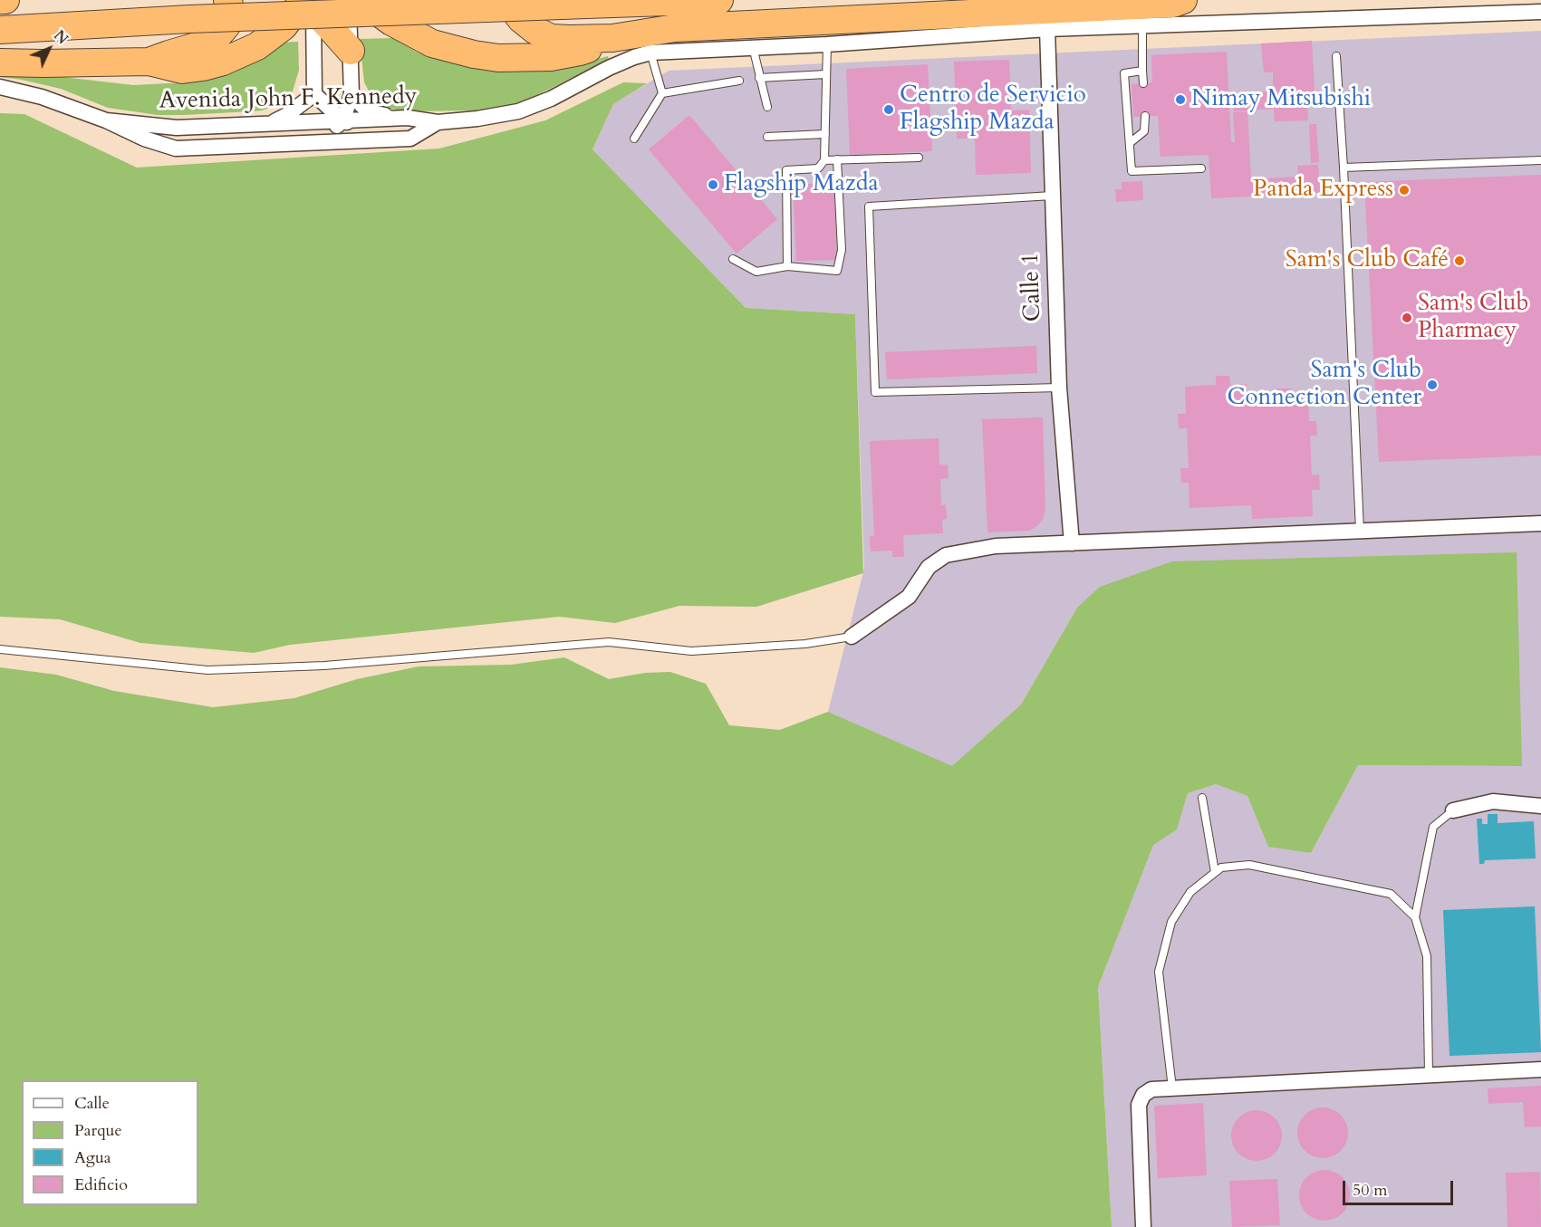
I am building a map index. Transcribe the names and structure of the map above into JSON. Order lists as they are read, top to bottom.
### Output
{
  "streets": {
    "street": ["Avenida John F. Kennedy", "Calle 1"]
  },
  "crossings": [
    ["Avenida John F. Kennedy", "Calle 1"]
  ],
  "places": [
    "Nimay Mitsubishi",
    "Centro de Servicio Flagship Mazda",
    "Flagship Mazda",
    "Panda Express",
    "Sam's Club Café",
    "Sam's Club Pharmacy",
    "Sam's Club Connection Center"
  ],
  "legend": [
    "Calle",
    "Parque",
    "Agua",
    "Edificio"
  ],
  "scale_bar": "50 m",
  "north": "top right"
}
